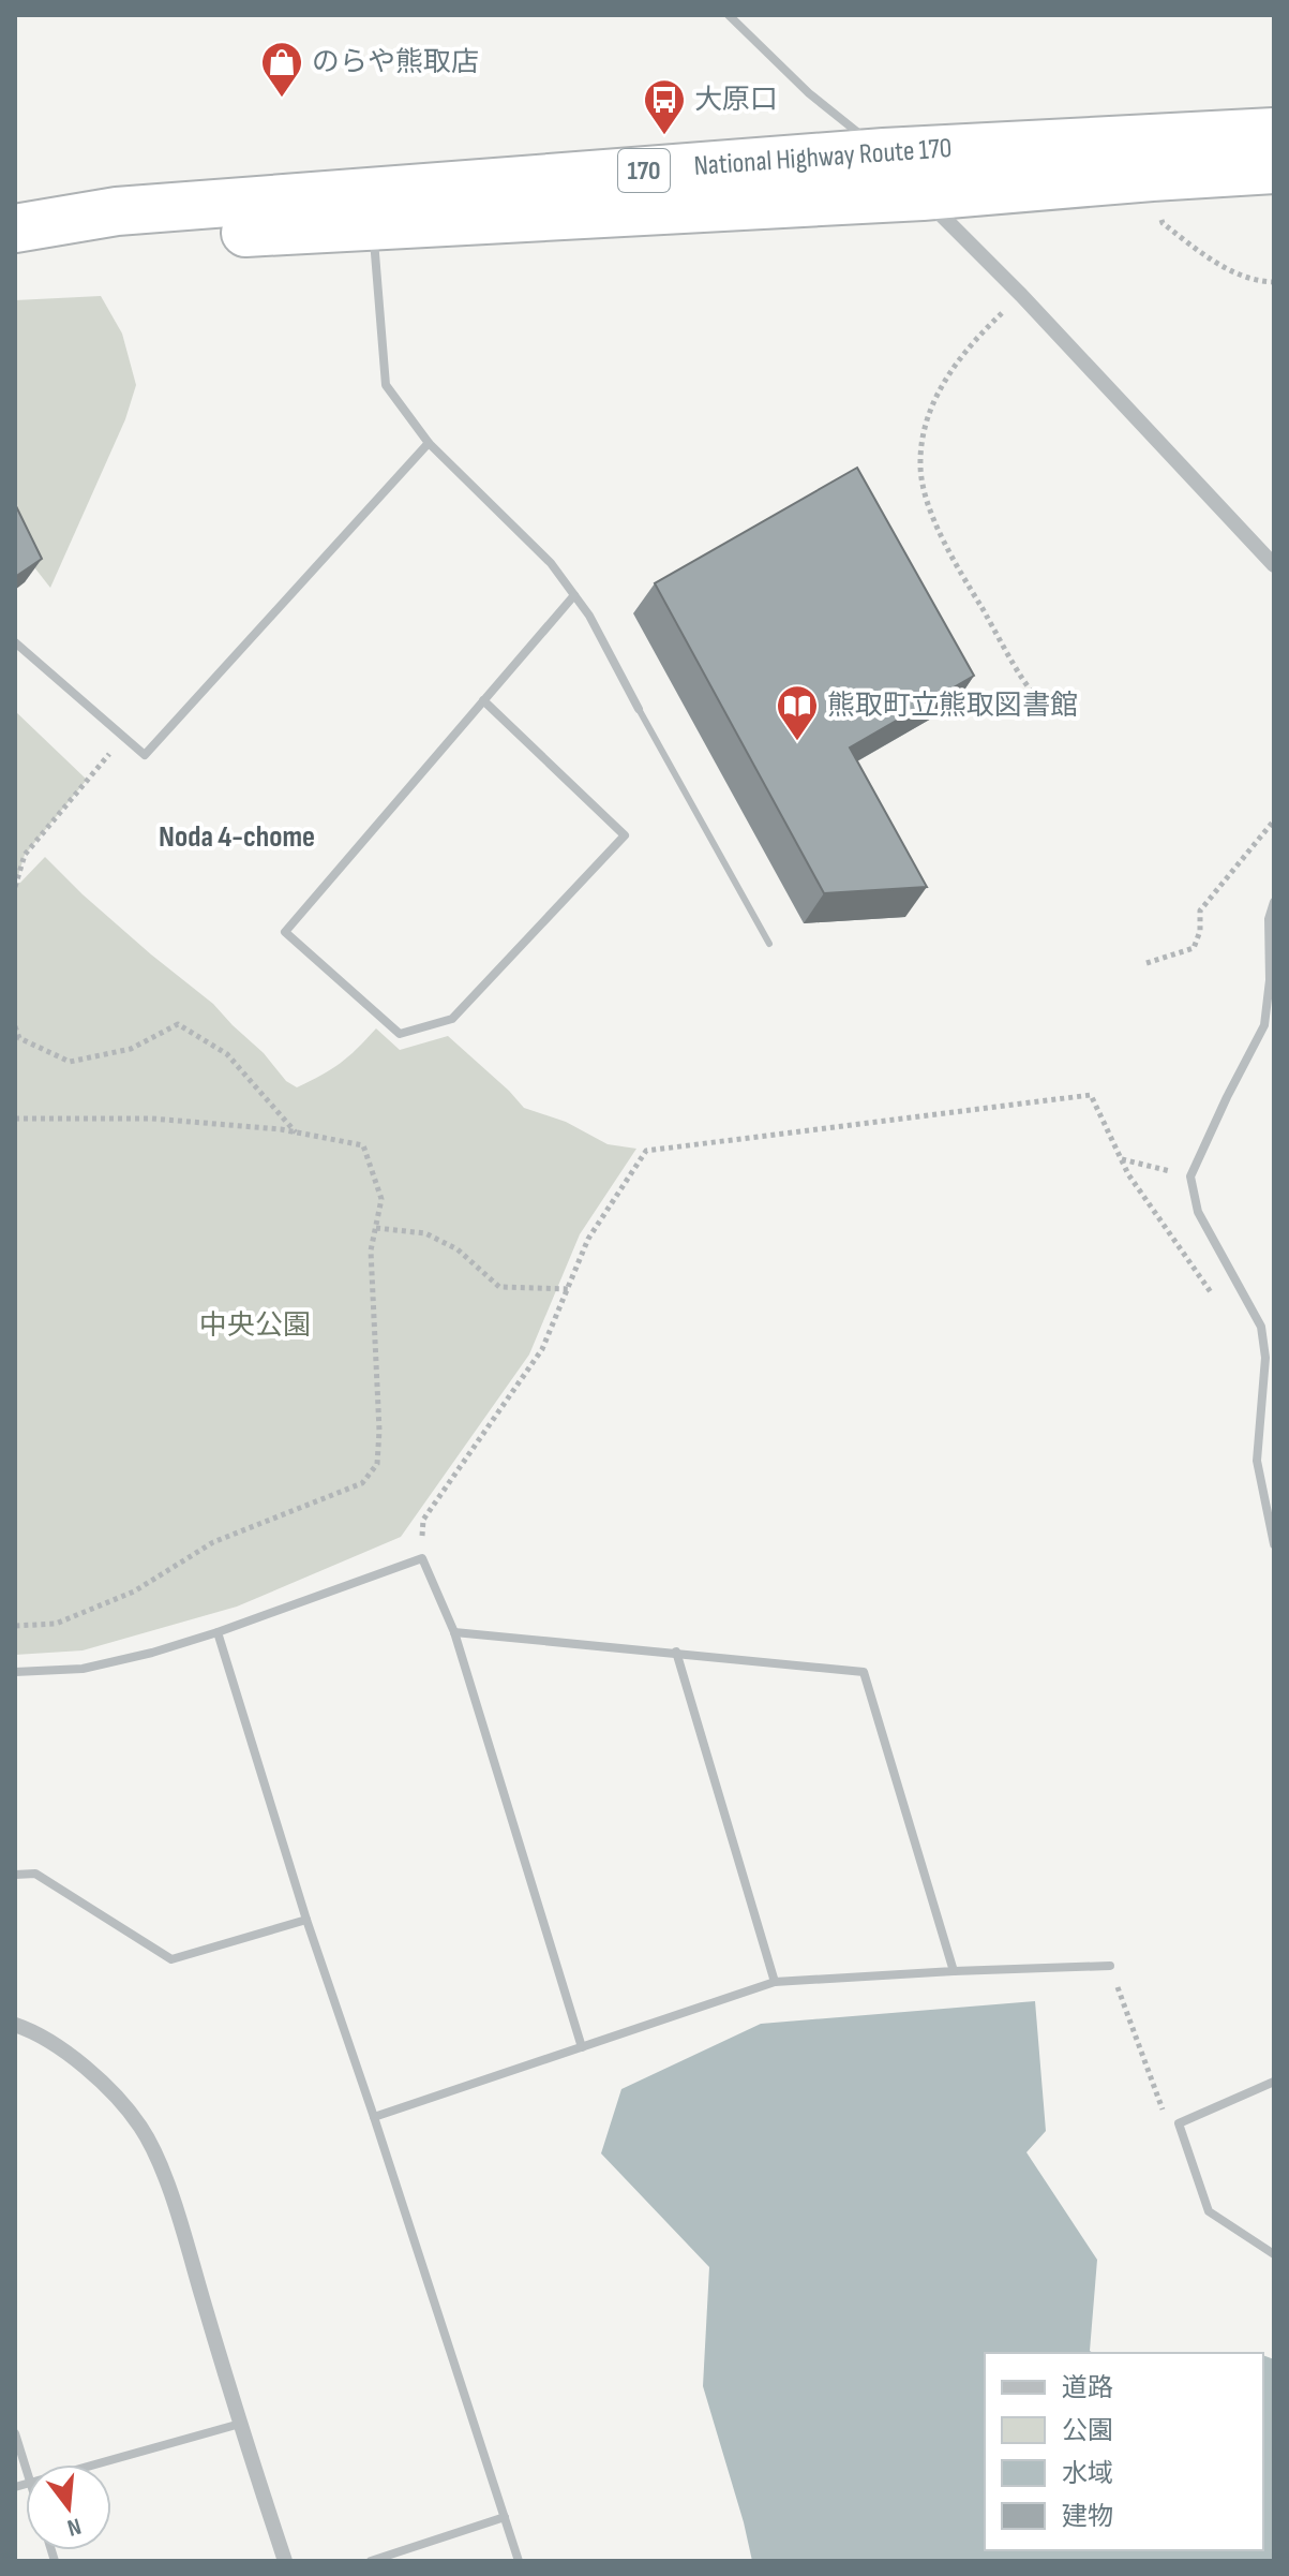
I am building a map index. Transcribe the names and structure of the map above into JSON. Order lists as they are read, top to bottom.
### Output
{
  "streets": {
    "highway": ["National Highway Route 170", "170"]
  },
  "districts": ["Noda 4-chome"],
  "parks": ["中央公園"],
  "places": {
    "shop": ["のらや熊取店"],
    "bus stop": ["大原口"],
    "library": ["熊取町立熊取図書館"]
  },
  "legend": [
    "道路",
    "公園",
    "水域",
    "建物"
  ],
  "north": "bottom"
}
